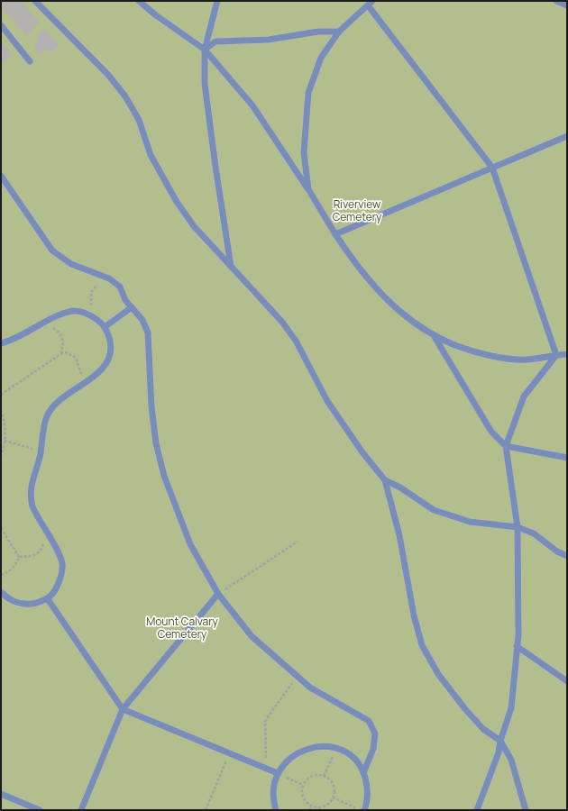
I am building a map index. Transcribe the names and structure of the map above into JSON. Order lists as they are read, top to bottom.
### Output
{
  "parks": ["Riverview Cemetery", "Mount Calvary Cemetery"]
}
